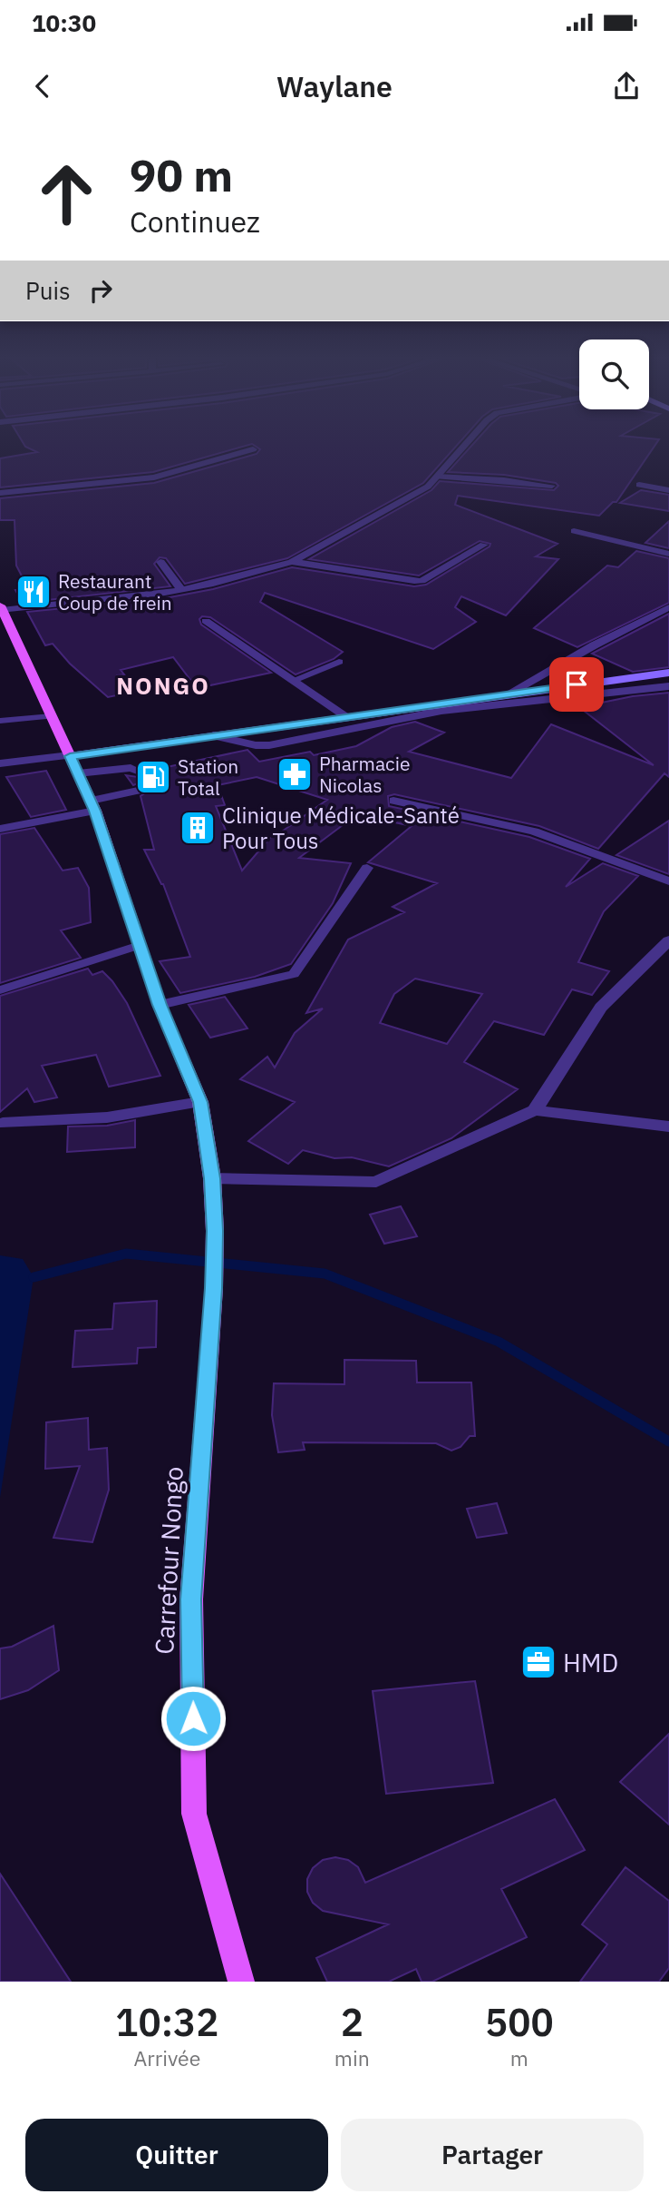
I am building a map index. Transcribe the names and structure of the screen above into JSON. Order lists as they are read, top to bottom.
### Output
{
  "streets": {
    "main road": ["Carrefour Nongo"]
  },
  "districts": ["NONGO"],
  "places": {
    "restaurant": ["Restaurant Coup de frein"],
    "pharmacy": ["Pharmacie Nicolas"],
    "fuel station": ["Station Total"],
    "building": ["Clinique Médicale-Santé Pour Tous"],
    "office": ["HMD"]
  },
  "page": {
    "status": "10:30",
    "header": "Waylane",
    "turn": ["90 m", "Continuez"],
    "then": "Puis",
    "eta": [
      "10:32",
      "Arrivée",
      "2",
      "min",
      "500",
      "m"
    ],
    "buttons": ["Quitter", "Partager"]
  }
}
